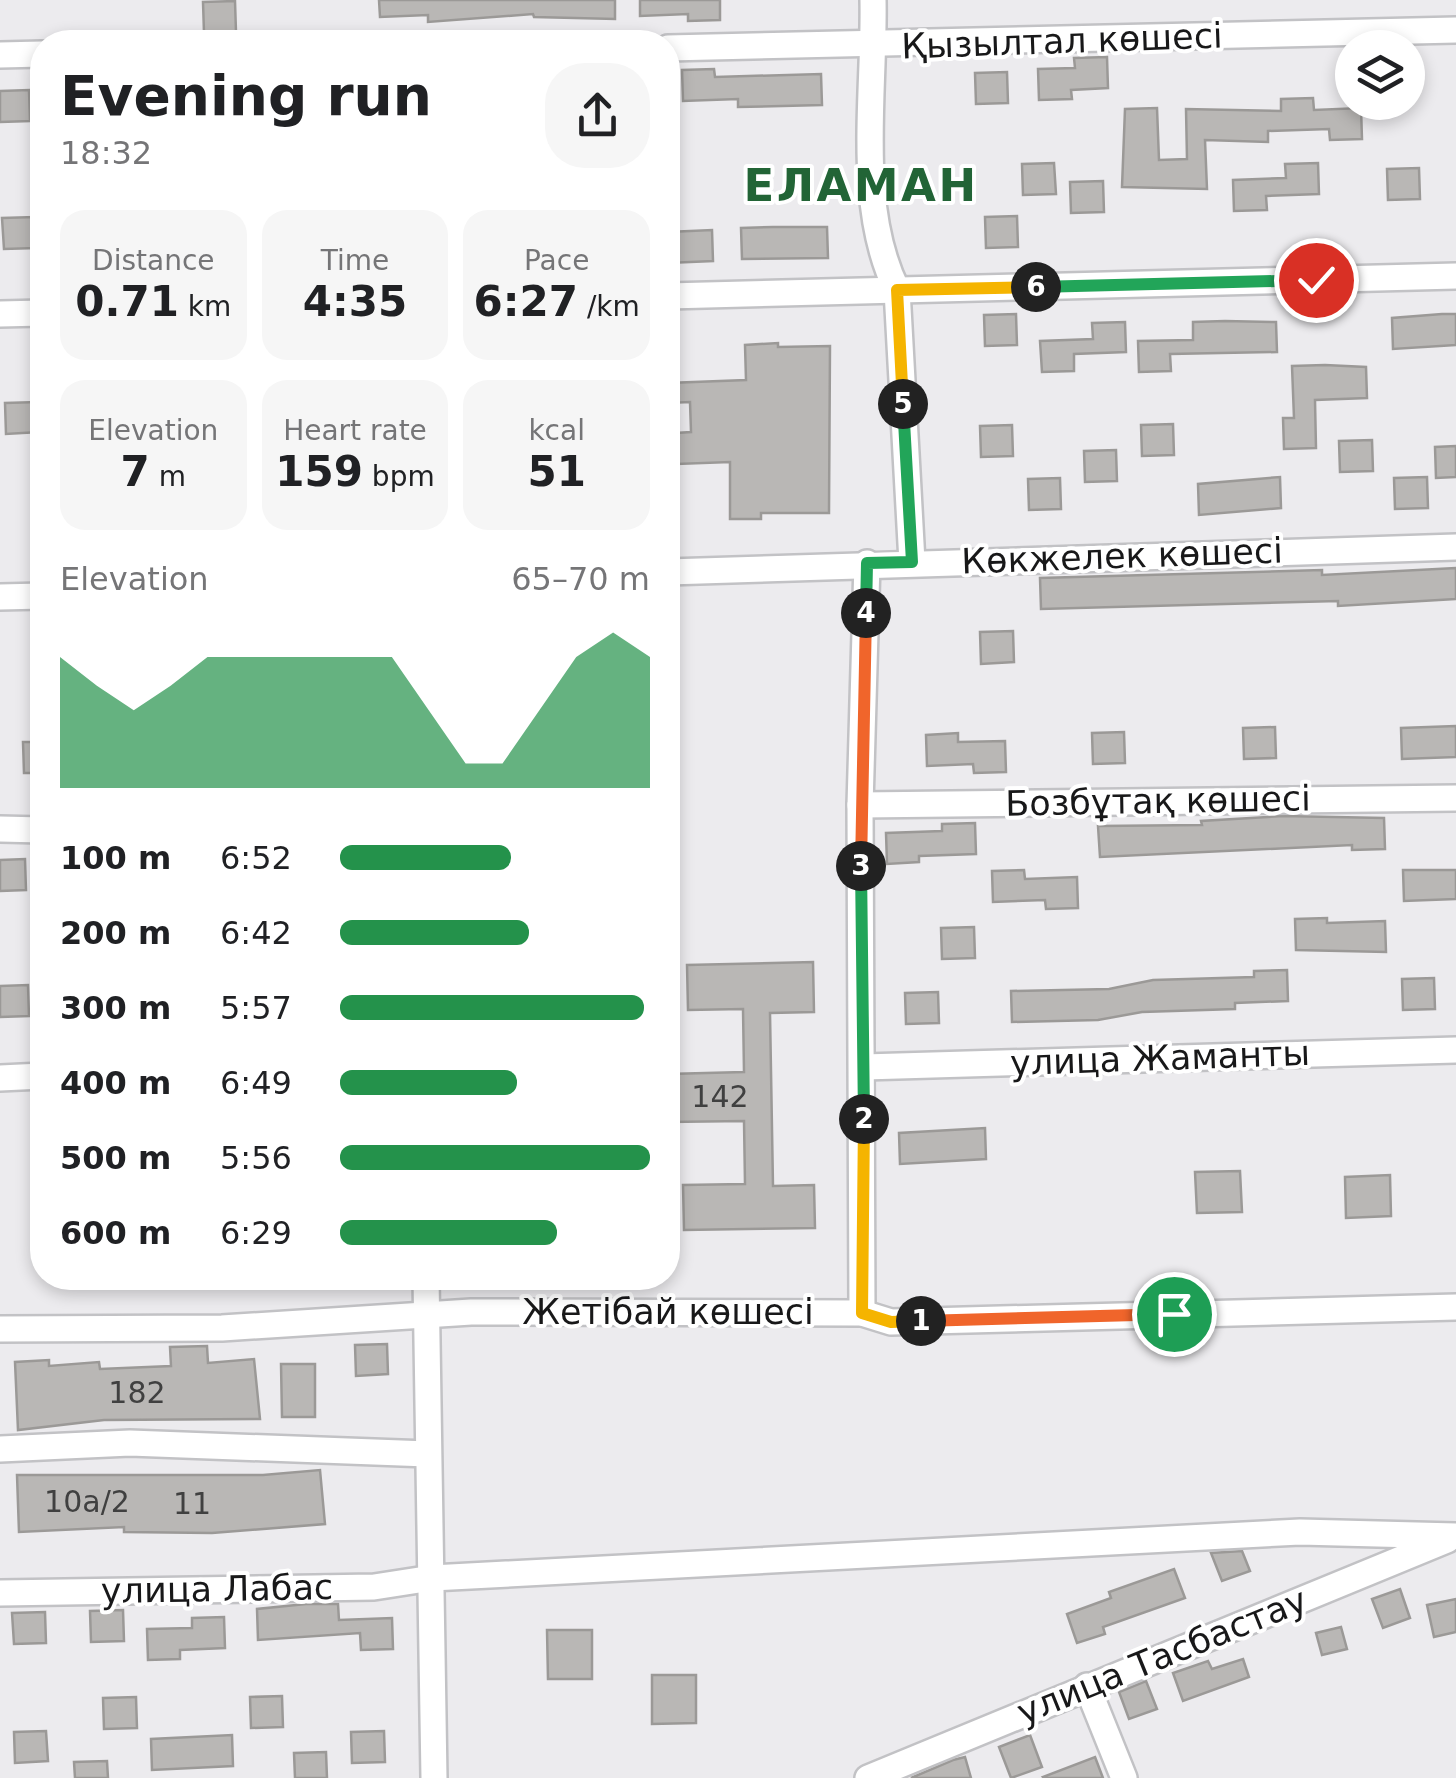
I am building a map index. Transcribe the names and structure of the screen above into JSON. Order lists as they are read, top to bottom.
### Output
{
  "streets": {
    "street": [
      "Қызылтал көшесі",
      "Көкжелек көшесі",
      "Бозбұтақ көшесі",
      "улица Жаманты",
      "Жетібай көшесі",
      "улица Лабас",
      "улица Тасбастау"
    ]
  },
  "crossings": [
    ["улица Лабас", "улица Тасбастау"]
  ],
  "districts": ["ЕЛАМАН"],
  "house_numbers": [
    "142",
    "182",
    "10а/2",
    "11"
  ],
  "page": {
    "heading": ["Evening run", "18:32"],
    "stats": [
      ["Distance", "0.71 km"],
      ["Time", "4:35"],
      ["Pace", "6:27 /km"],
      ["Elevation", "7 m"],
      ["Heart rate", "159 bpm"],
      ["kcal", "51"]
    ],
    "pins": [
      "6",
      "5",
      "4",
      "3",
      "2",
      "1"
    ],
    "chart": ["Elevation", "65–70 m"],
    "list": [
      {
        "name": "100 m",
        "note": "6:52"
      },
      {
        "name": "200 m",
        "note": "6:42"
      },
      {
        "name": "300 m",
        "note": "5:57"
      },
      {
        "name": "400 m",
        "note": "6:49"
      },
      {
        "name": "500 m",
        "note": "5:56"
      },
      {
        "name": "600 m",
        "note": "6:29"
      }
    ]
  }
}
